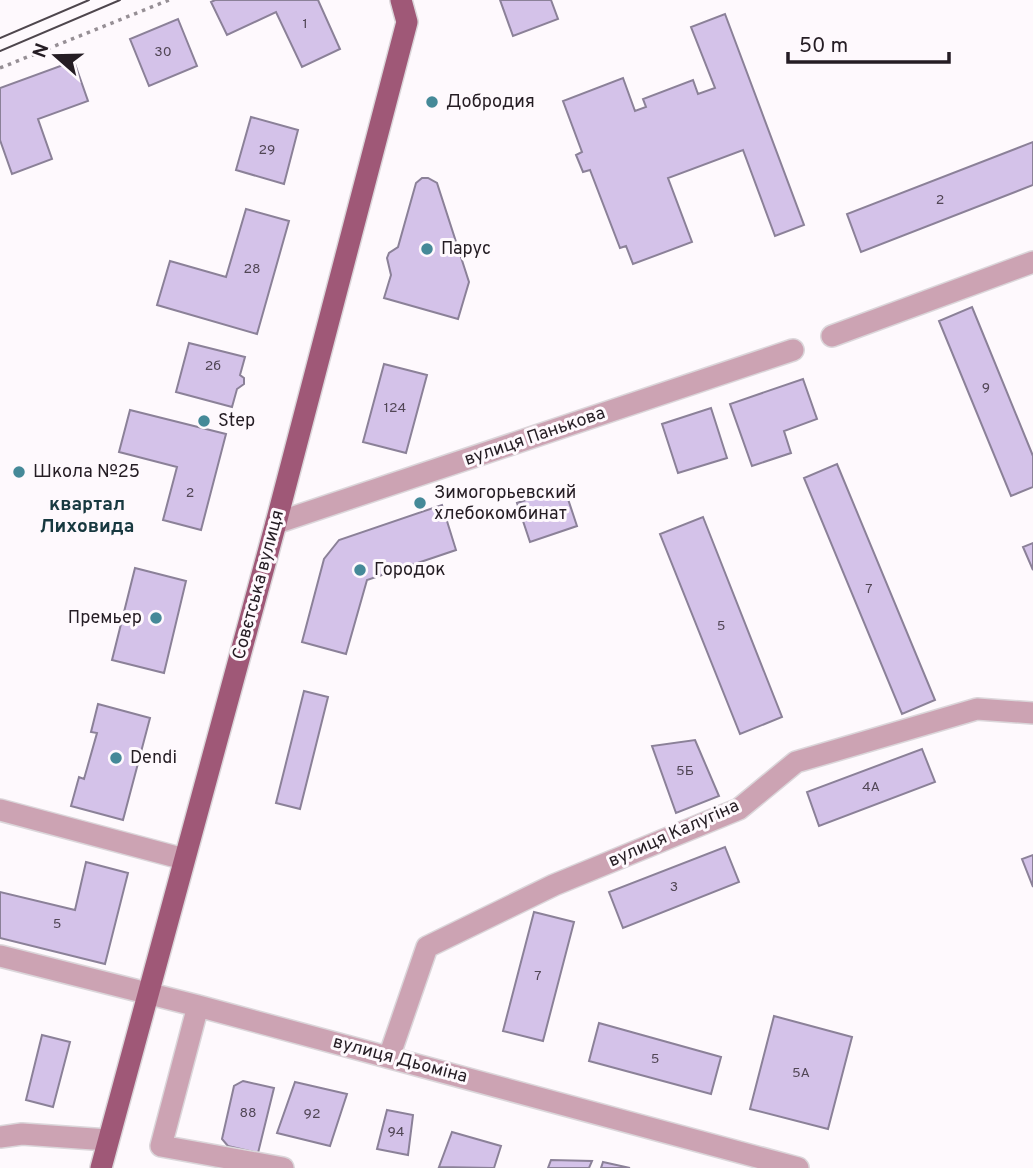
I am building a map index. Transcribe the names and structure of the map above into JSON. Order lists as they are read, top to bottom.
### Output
{
  "streets": {
    "main road": ["Совєтська вулиця"],
    "street": ["вулиця Панькова", "вулиця Калугіна", "вулиця Дьоміна"]
  },
  "crossings": [
    ["вулиця Панькова", "Совєтська вулиця"],
    ["Совєтська вулиця", "вулиця Дьоміна"],
    ["вулиця Калугіна", "вулиця Дьоміна"]
  ],
  "districts": ["квартал Лиховида"],
  "places": [
    "Добродия",
    "Парус",
    "Step",
    "Школа №25",
    "Зимогорьевский хлебокомбинат",
    "Городок",
    "Премьер",
    "Dendi"
  ],
  "house_numbers": [
    "1",
    "30",
    "29",
    "2",
    "28",
    "2б",
    "9",
    "124",
    "2",
    "7",
    "5",
    "5Б",
    "4А",
    "3",
    "5",
    "7",
    "5",
    "5А",
    "88",
    "92",
    "94"
  ],
  "scale_bar": "50 m",
  "north": "left"
}
